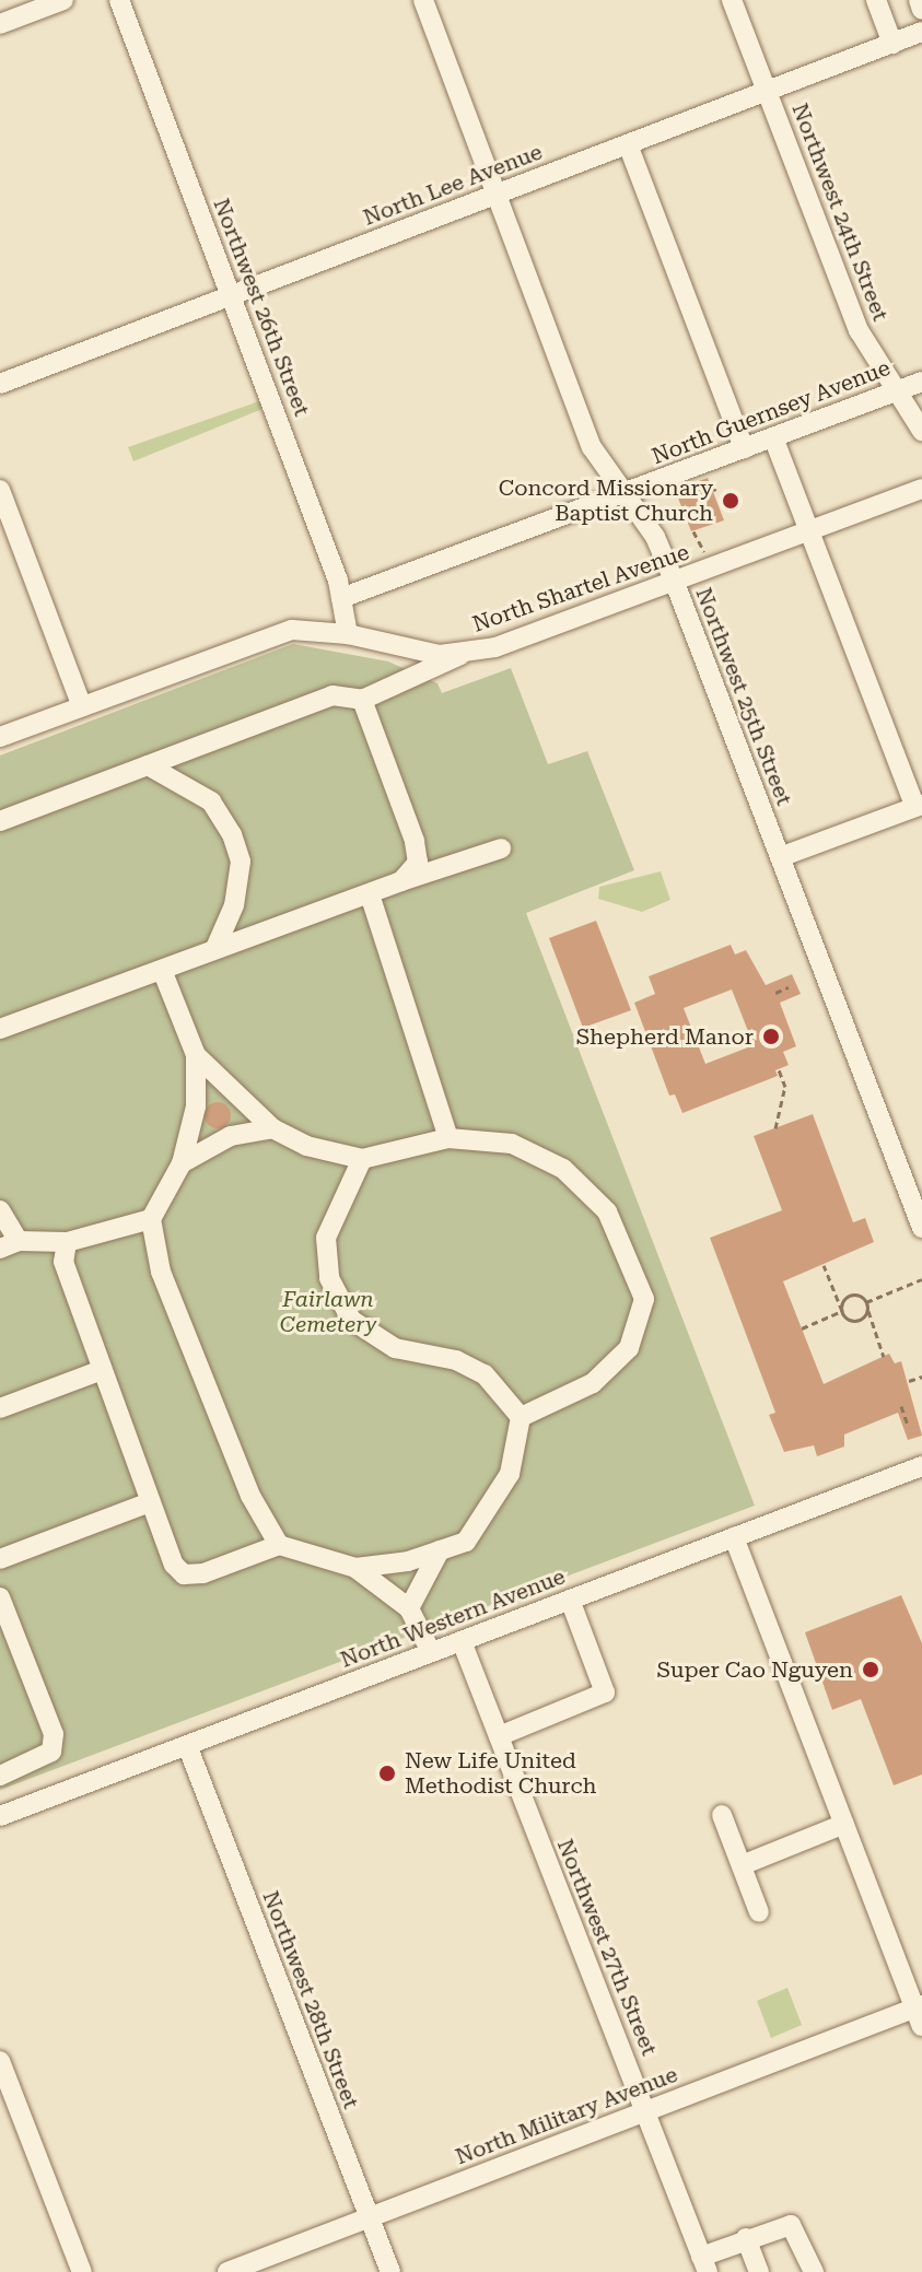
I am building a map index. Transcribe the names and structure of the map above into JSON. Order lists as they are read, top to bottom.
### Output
{
  "streets": {
    "street": [
      "North Lee Avenue",
      "Northwest 24th Street",
      "Northwest 26th Street",
      "North Guernsey Avenue",
      "North Shartel Avenue",
      "Northwest 25th Street",
      "North Western Avenue",
      "Northwest 27th Street",
      "Northwest 28th Street",
      "North Military Avenue"
    ]
  },
  "crossings": [
    ["North Lee Avenue", "Northwest 24th Street"],
    ["North Lee Avenue", "Northwest 26th Street"],
    ["North Lee Avenue", "Northwest 25th Street"],
    ["Northwest 24th Street", "North Guernsey Avenue"],
    ["Northwest 26th Street", "North Guernsey Avenue"],
    ["Northwest 26th Street", "North Shartel Avenue"],
    ["North Guernsey Avenue", "Northwest 25th Street"],
    ["North Shartel Avenue", "Northwest 25th Street"],
    ["North Western Avenue", "Northwest 27th Street"],
    ["North Western Avenue", "Northwest 28th Street"],
    ["Northwest 27th Street", "North Military Avenue"],
    ["Northwest 28th Street", "North Military Avenue"]
  ],
  "parks": ["Fairlawn Cemetery"],
  "places": [
    "Concord Missionary Baptist Church",
    "Shepherd Manor",
    "Super Cao Nguyen",
    "New Life United Methodist Church"
  ]
}
